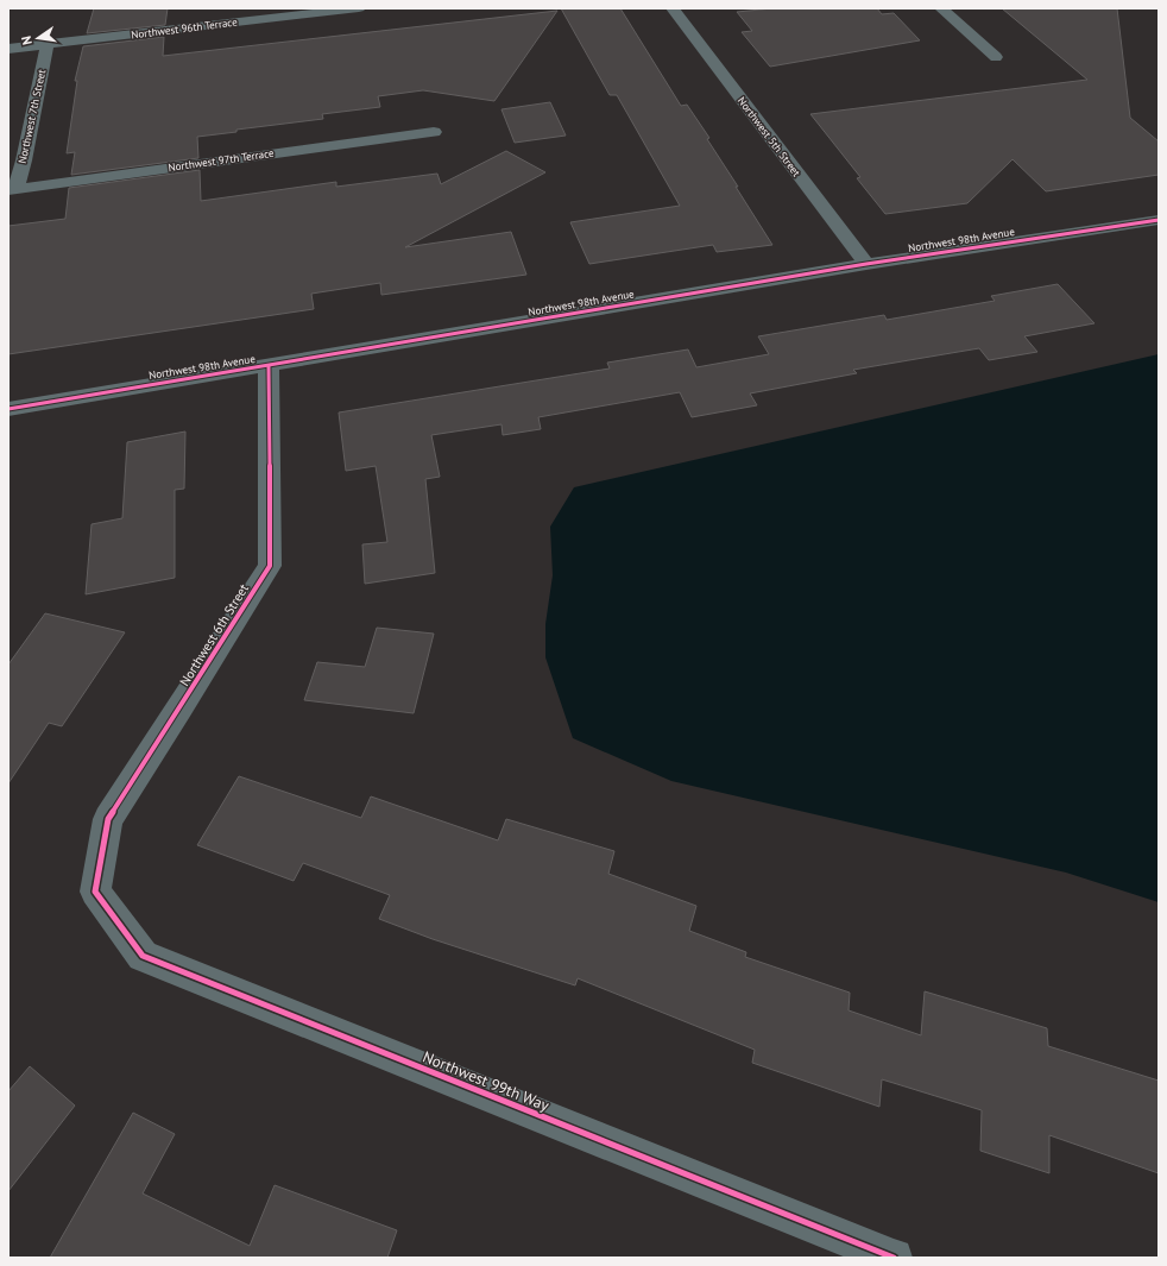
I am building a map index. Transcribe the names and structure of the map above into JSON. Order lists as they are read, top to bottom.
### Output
{
  "streets": {
    "street": [
      "Northwest 96th Terrace",
      "Northwest 7th Street",
      "Northwest 5th Street",
      "Northwest 97th Terrace",
      "Northwest 98th Avenue",
      "Northwest 6th Street",
      "Northwest 99th Way"
    ]
  },
  "crossings": [
    ["Northwest 96th Terrace", "Northwest 7th Street"],
    ["Northwest 7th Street", "Northwest 97th Terrace"],
    ["Northwest 5th Street", "Northwest 98th Avenue"],
    ["Northwest 98th Avenue", "Northwest 6th Street"],
    ["Northwest 6th Street", "Northwest 99th Way"]
  ],
  "north": "left"
}
